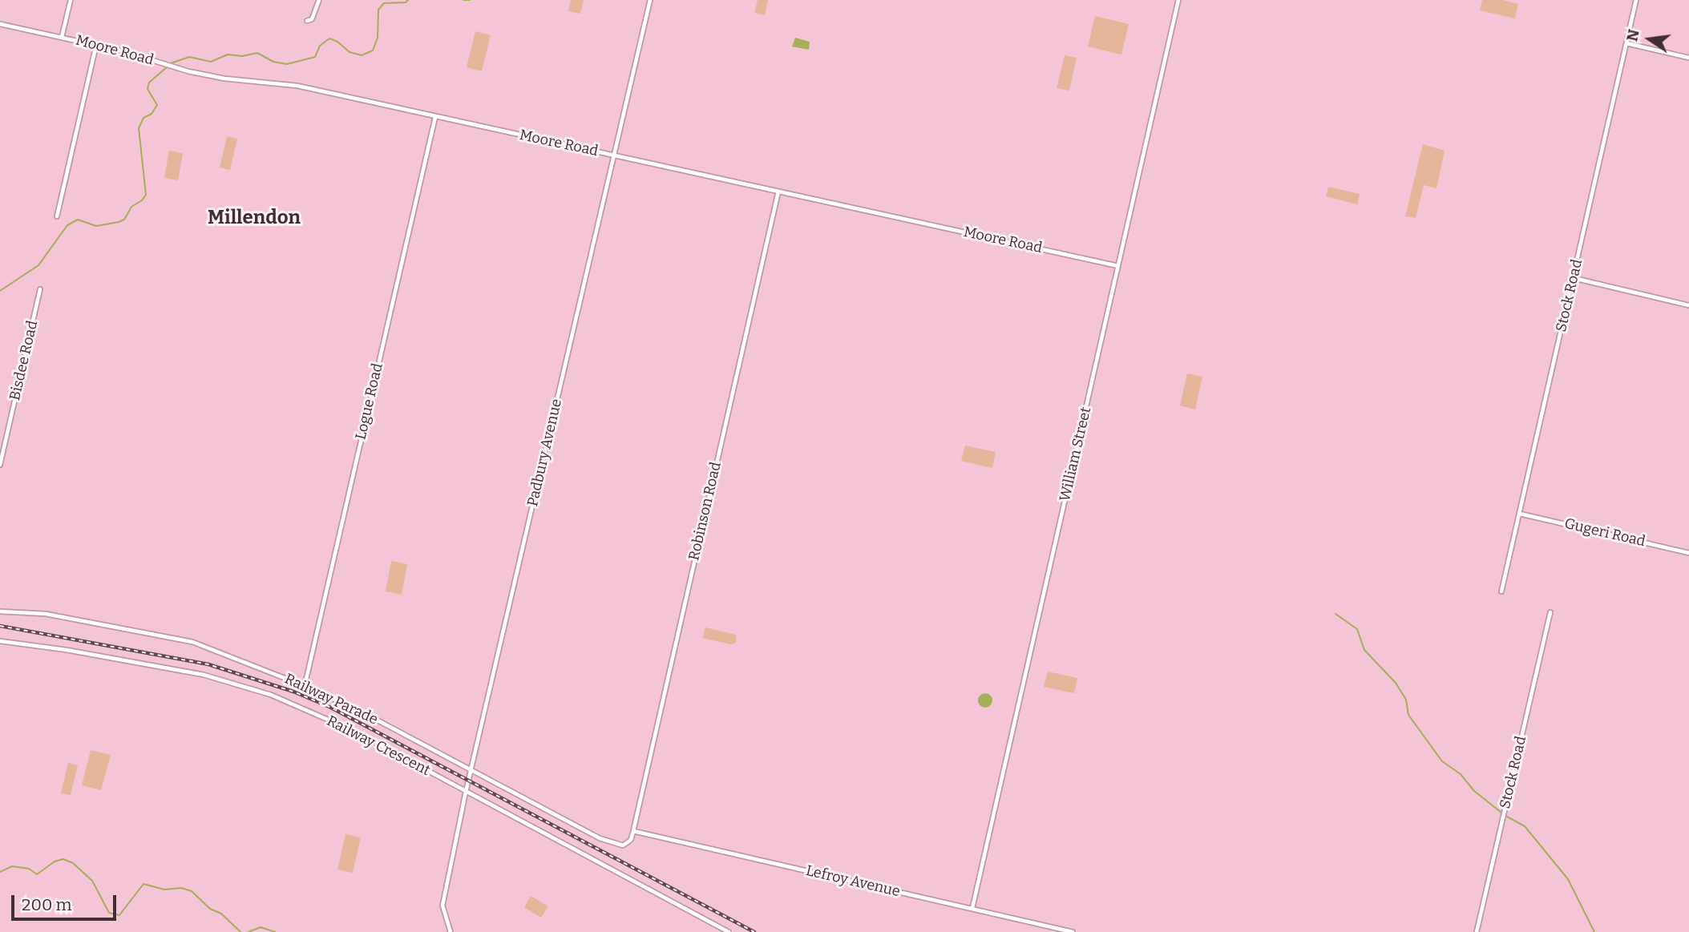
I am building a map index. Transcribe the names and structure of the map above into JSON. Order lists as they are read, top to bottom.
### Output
{
  "streets": {
    "street": [
      "Moore Road",
      "Stock Road",
      "Bisdee Road",
      "Logue Road",
      "Padbury Avenue",
      "William Street",
      "Robinson Road",
      "Gugeri Road",
      "Railway Parade",
      "Railway Crescent",
      "Lefroy Avenue"
    ]
  },
  "crossings": [
    ["Moore Road", "Logue Road"],
    ["Moore Road", "Padbury Avenue"],
    ["Moore Road", "William Street"],
    ["Moore Road", "Robinson Road"],
    ["Stock Road", "Gugeri Road"],
    ["Logue Road", "Railway Parade"],
    ["Padbury Avenue", "Railway Parade"],
    ["Padbury Avenue", "Railway Crescent"],
    ["William Street", "Lefroy Avenue"],
    ["Robinson Road", "Railway Parade"],
    ["Robinson Road", "Lefroy Avenue"],
    ["Railway Parade", "Lefroy Avenue"]
  ],
  "districts": ["Millendon"],
  "scale_bar": "200 m",
  "north": "left"
}
